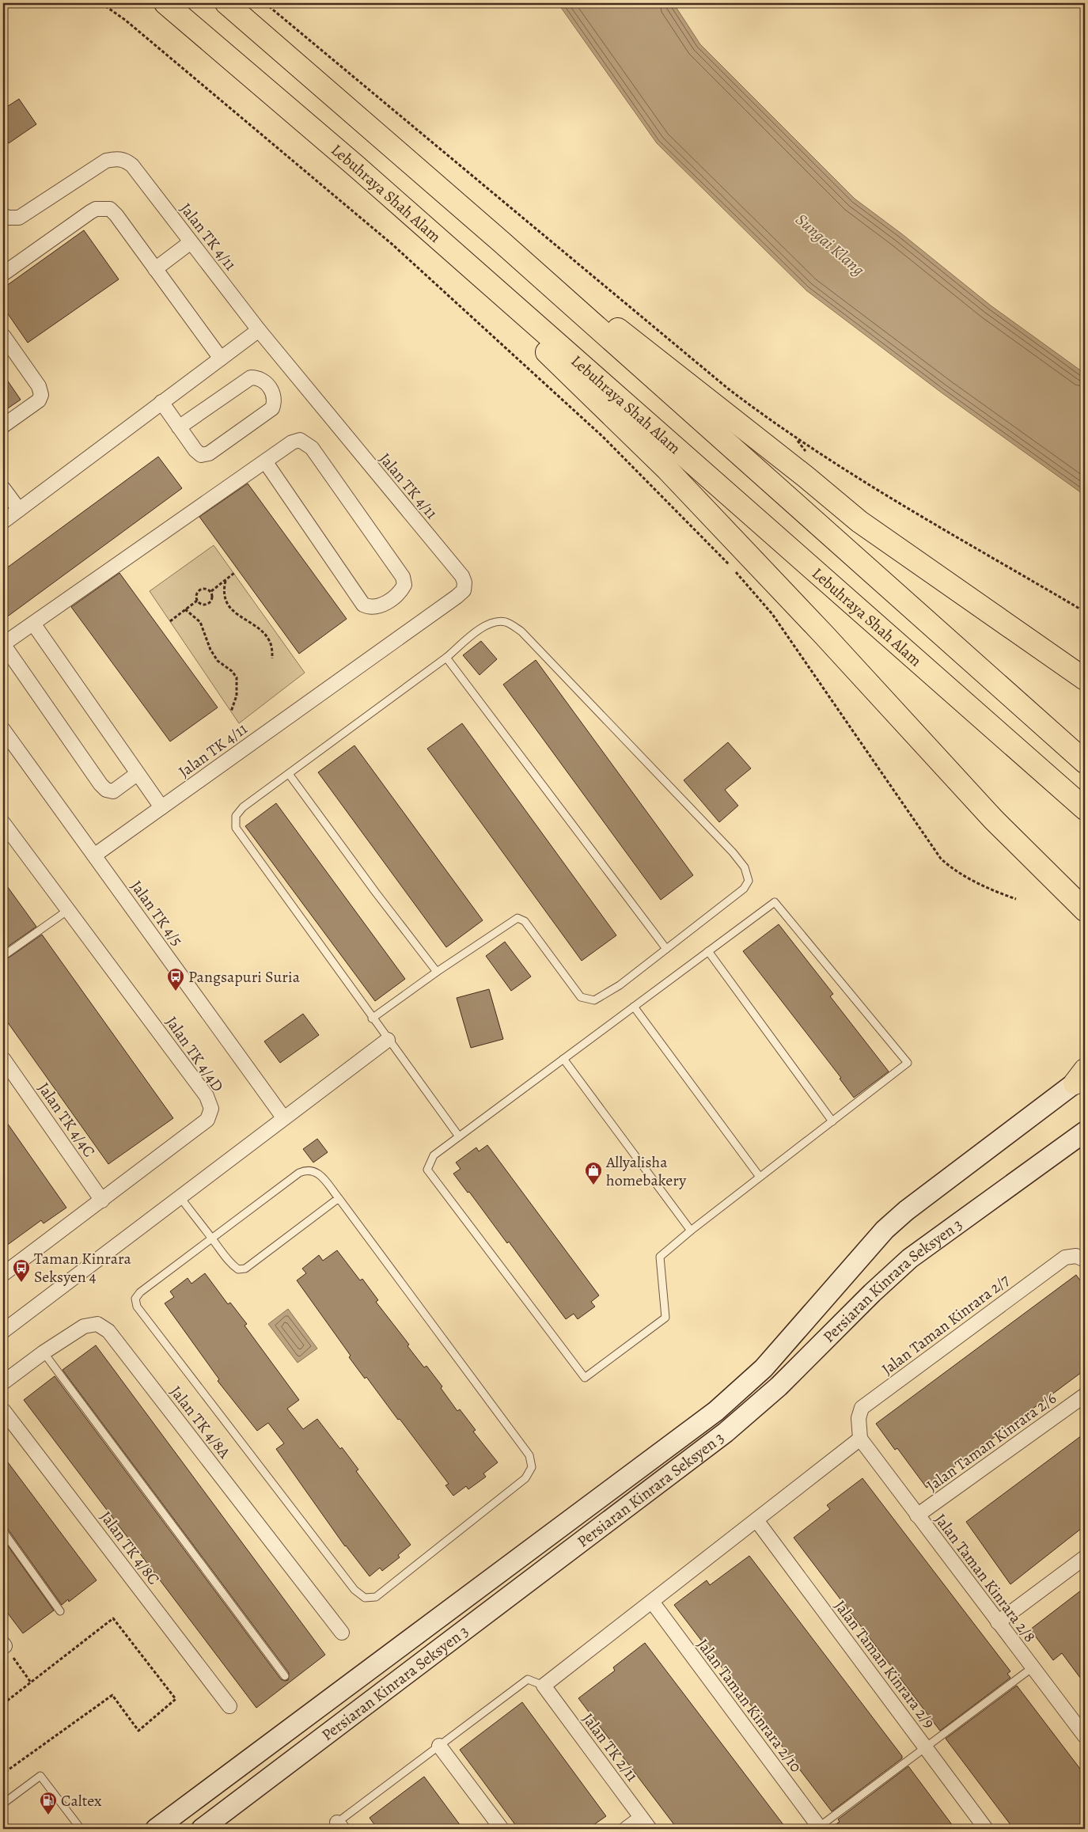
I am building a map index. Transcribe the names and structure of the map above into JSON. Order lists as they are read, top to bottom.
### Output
{
  "streets": {
    "highway": ["Lebuhraya Shah Alam"],
    "main road": ["Persiaran Kinrara Seksyen 3"],
    "street": [
      "Jalan TK 4/11",
      "Jalan TK 4/5",
      "Jalan TK 4/4D",
      "Jalan TK 4/4C",
      "Jalan Taman Kinrara 2/7",
      "Jalan TK 4/8A",
      "Jalan Taman Kinrara 2/6",
      "Jalan TK 4/8C",
      "Jalan Taman Kinrara 2/8",
      "Jalan Taman Kinrara 2/9",
      "Jalan Taman Kinrara 2/10",
      "Jalan TK 2/11"
    ]
  },
  "crossings": [
    ["Jalan TK 4/11", "Jalan TK 4/5"],
    ["Jalan TK 4/4D", "Jalan TK 4/4C"],
    ["Jalan Taman Kinrara 2/7", "Jalan Taman Kinrara 2/8"],
    ["Jalan Taman Kinrara 2/6", "Jalan Taman Kinrara 2/8"]
  ],
  "water": ["Sungai Klang"],
  "places": {
    "bus stop": ["Pangsapuri Suria", "Taman Kinrara Seksyen 4"],
    "shop": ["Allyalisha homebakery"],
    "fuel station": ["Caltex"]
  }
}
